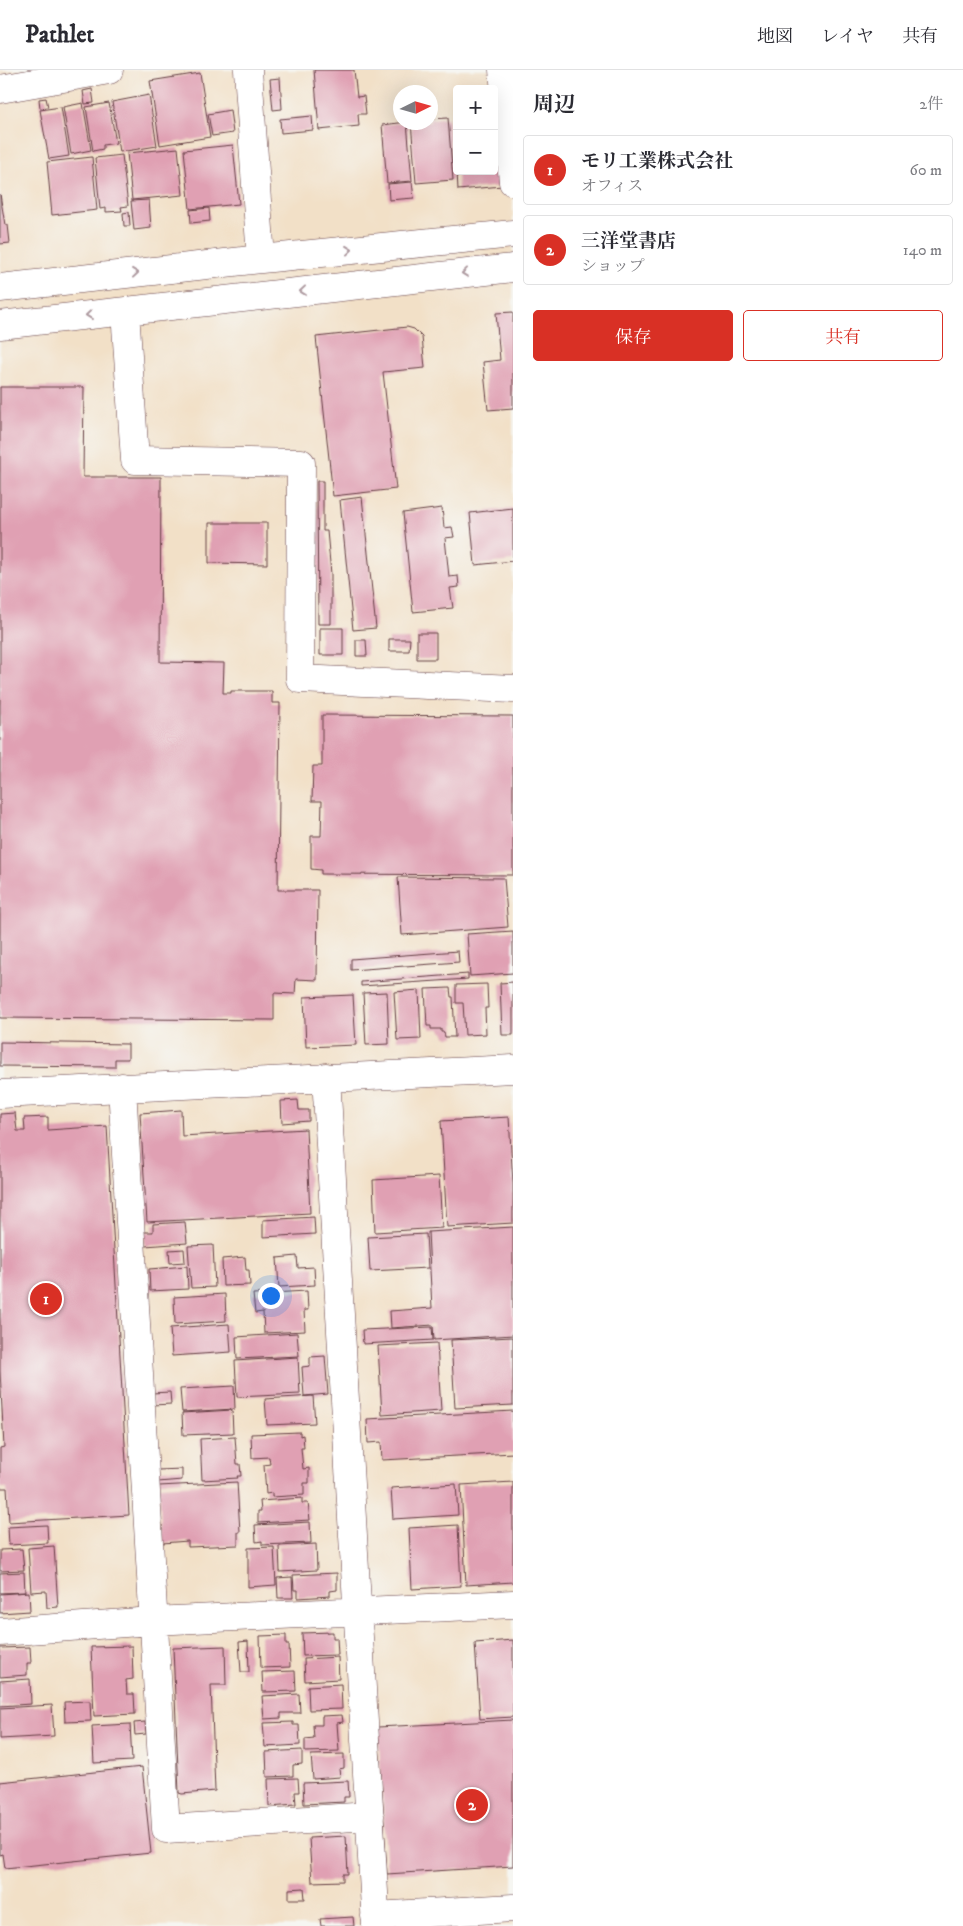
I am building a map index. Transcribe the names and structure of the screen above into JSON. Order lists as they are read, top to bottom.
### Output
{
  "north": "right",
  "page": {
    "header": "Pathlet",
    "nav": ["地図", "レイヤ", "共有"],
    "heading": ["周辺", "2件"],
    "map_buttons": ["+", "−"],
    "list": [
      {
        "mark": "1",
        "name": "モリ工業株式会社",
        "note": "オフィス",
        "value": "60 m"
      },
      {
        "mark": "2",
        "name": "三洋堂書店",
        "note": "ショップ",
        "value": "140 m"
      }
    ],
    "buttons": ["保存", "共有"],
    "pins": ["1", "2"]
  }
}
